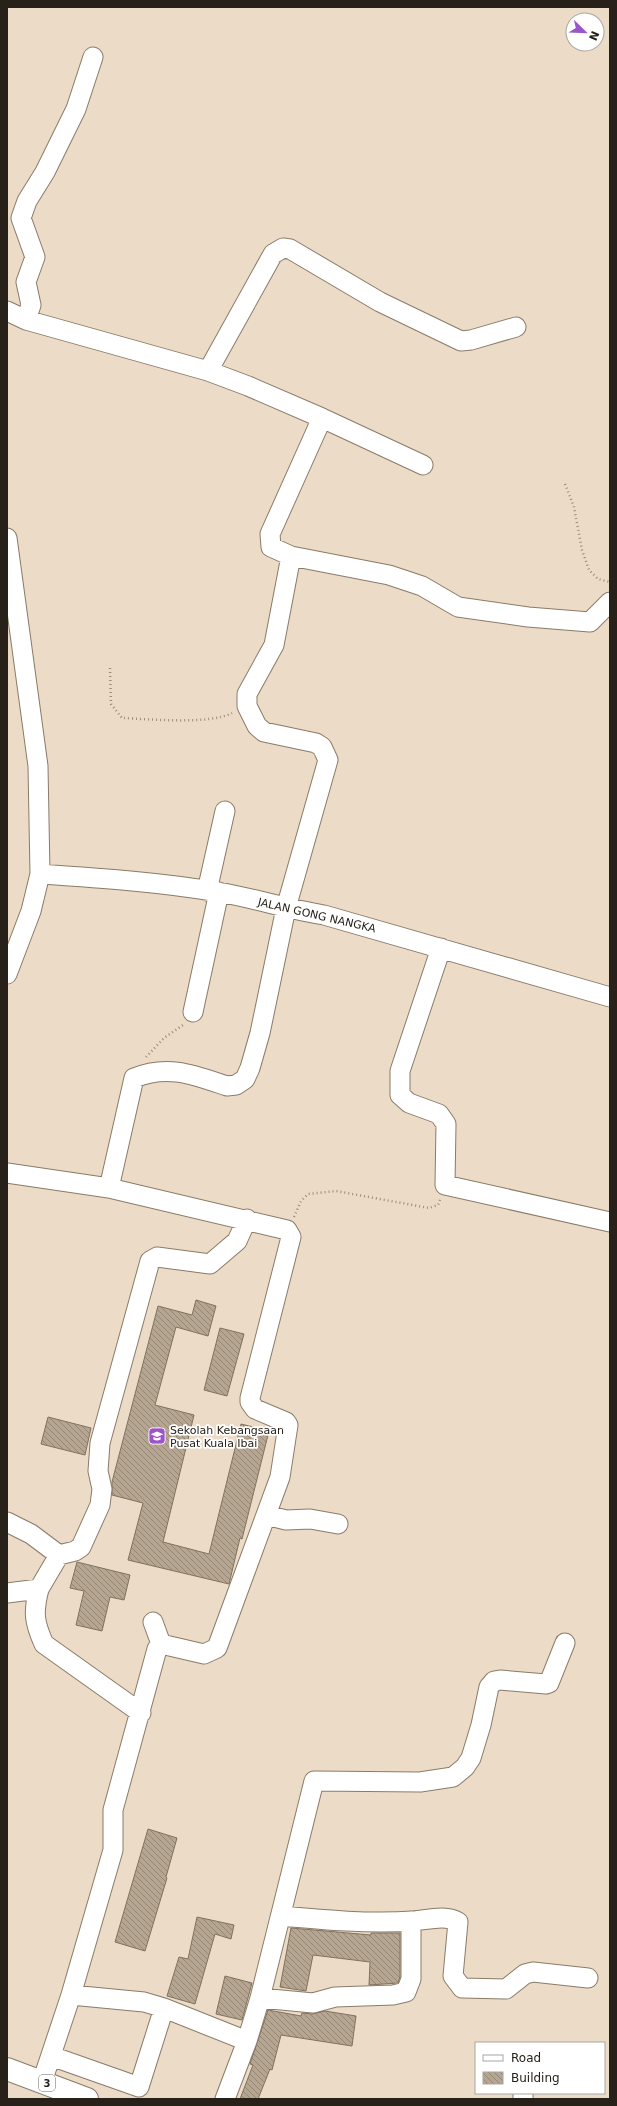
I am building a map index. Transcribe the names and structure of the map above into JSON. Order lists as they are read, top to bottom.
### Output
{
  "streets": {
    "highway": ["3"],
    "street": ["JALAN GONG NANGKA"]
  },
  "places": {
    "school or university": ["Sekolah Kebangsaan Pusat Kuala Ibai"]
  },
  "legend": ["Road", "Building"],
  "north": "bottom right"
}
